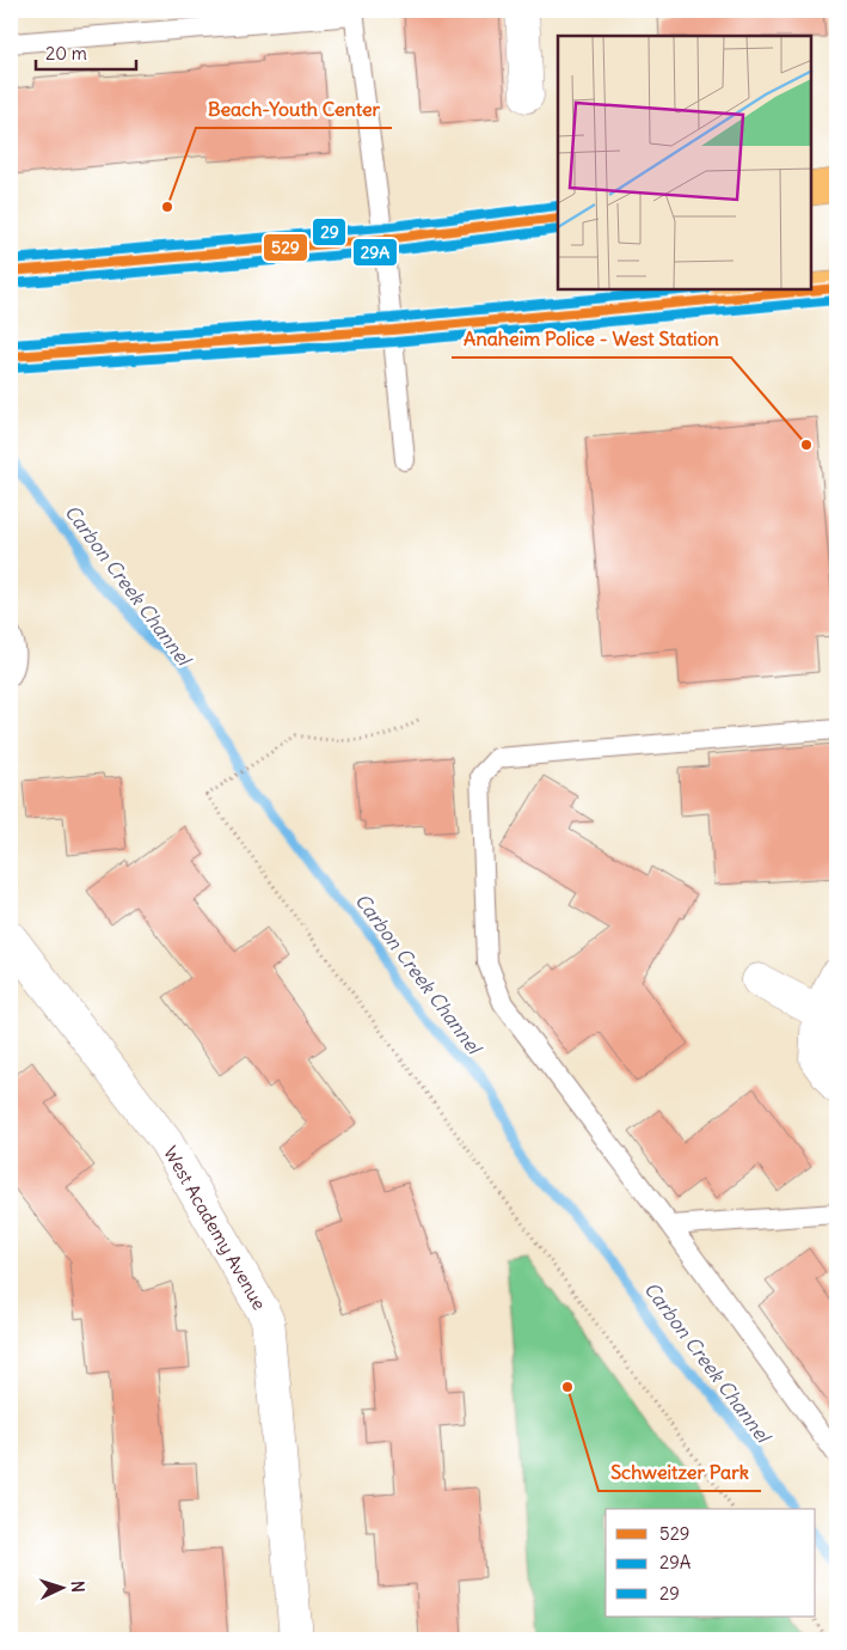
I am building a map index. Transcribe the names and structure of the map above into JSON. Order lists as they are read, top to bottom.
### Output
{
  "streets": {
    "street": ["West Academy Avenue"]
  },
  "water": ["Carbon Creek Channel"],
  "places": ["Beach-Youth Center", "Anaheim Police - West Station", "Schweitzer Park"],
  "lines": ["transit line 29", "transit line 529", "transit line 29A"],
  "legend": ["529", "29A", "29"],
  "scale_bar": "20 m",
  "north": "right"
}
